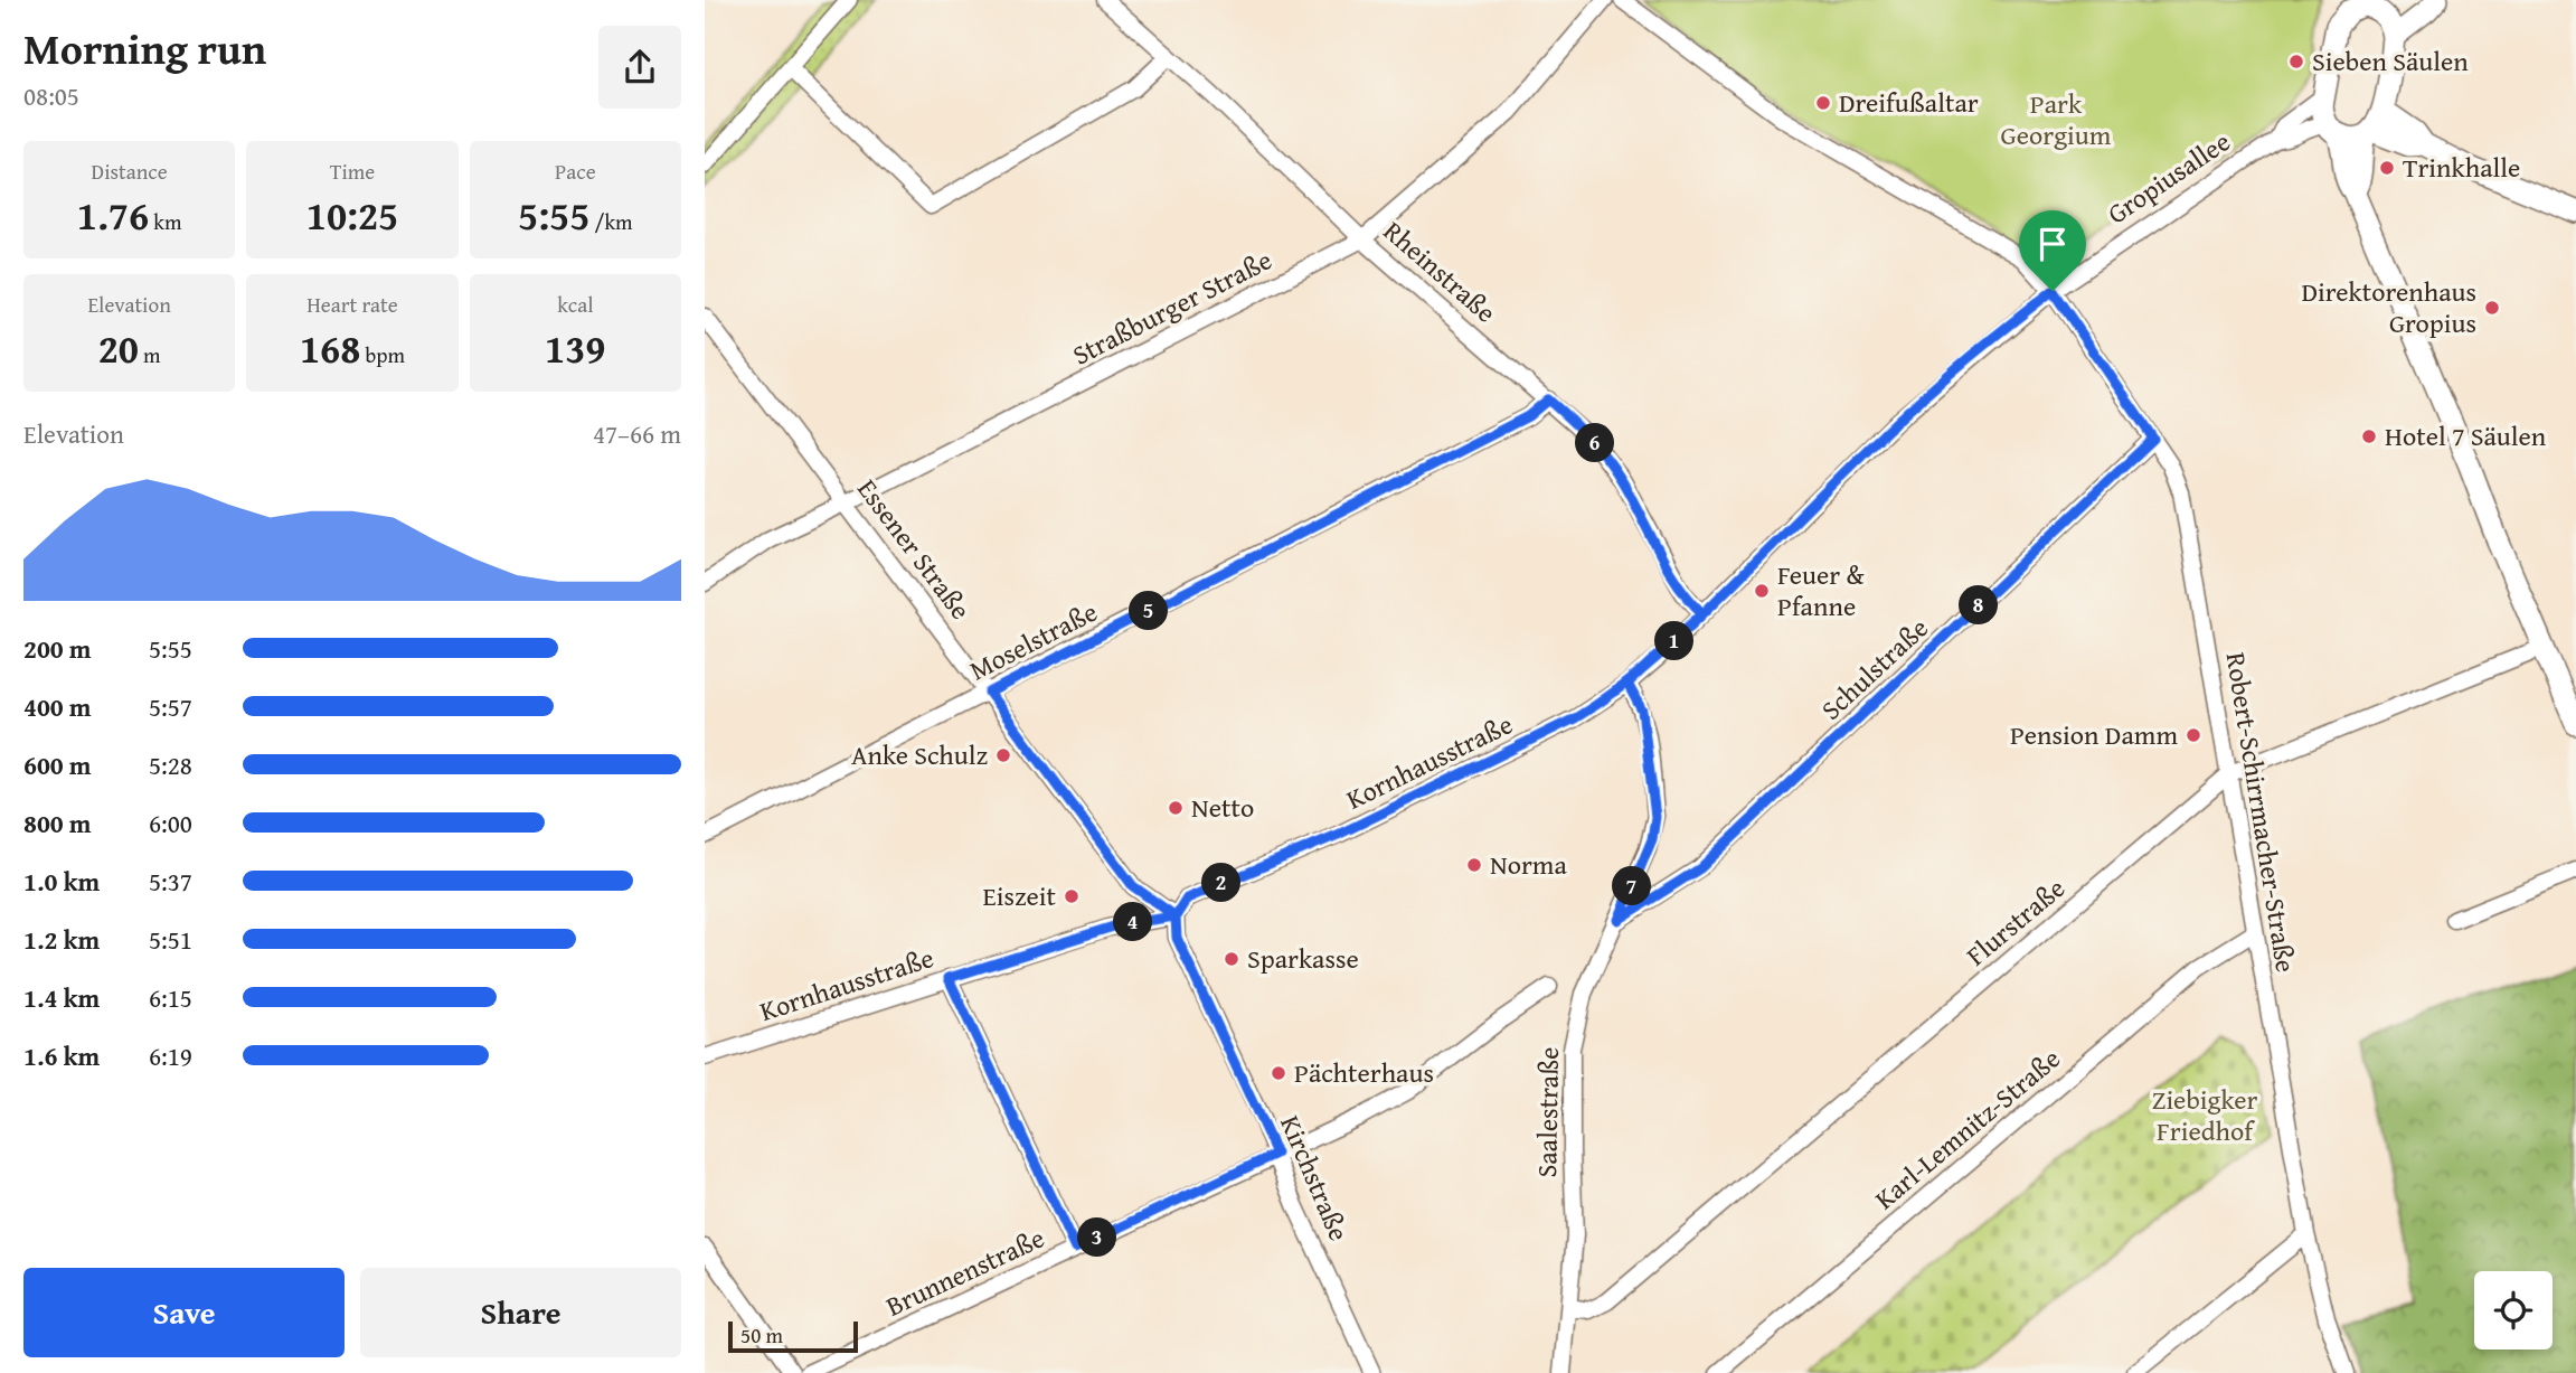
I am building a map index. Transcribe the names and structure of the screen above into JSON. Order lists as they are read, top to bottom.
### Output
{
  "streets": {
    "street": [
      "Gropiusallee",
      "Rheinstraße",
      "Straßburger Straße",
      "Essener Straße",
      "Moselstraße",
      "Schulstraße",
      "Kornhausstraße",
      "Robert-Schirrmacher-Straße",
      "Flurstraße",
      "Saalestraße",
      "Karl-Lemnitz-Straße",
      "Kirchstraße",
      "Brunnenstraße"
    ]
  },
  "crossings": [
    ["Gropiusallee", "Kornhausstraße"],
    ["Gropiusallee", "Robert-Schirrmacher-Straße"],
    ["Rheinstraße", "Straßburger Straße"],
    ["Rheinstraße", "Moselstraße"],
    ["Rheinstraße", "Kornhausstraße"],
    ["Straßburger Straße", "Essener Straße"],
    ["Essener Straße", "Moselstraße"],
    ["Essener Straße", "Kornhausstraße"],
    ["Essener Straße", "Kirchstraße"],
    ["Schulstraße", "Robert-Schirrmacher-Straße"],
    ["Schulstraße", "Saalestraße"],
    ["Kornhausstraße", "Robert-Schirrmacher-Straße"],
    ["Kornhausstraße", "Saalestraße"],
    ["Kornhausstraße", "Kirchstraße"],
    ["Robert-Schirrmacher-Straße", "Flurstraße"],
    ["Robert-Schirrmacher-Straße", "Karl-Lemnitz-Straße"],
    ["Flurstraße", "Saalestraße"],
    ["Kirchstraße", "Brunnenstraße"]
  ],
  "parks": ["Park Georgium", "Ziebigker Friedhof"],
  "places": [
    "Sieben Säulen",
    "Dreifußaltar",
    "Trinkhalle",
    "Direktorenhaus Gropius",
    "Hotel 7 Säulen",
    "Feuer & Pfanne",
    "Pension Damm",
    "Anke Schulz",
    "Netto",
    "Norma",
    "Eiszeit",
    "Sparkasse",
    "Pächterhaus"
  ],
  "scale_bar": "50 m",
  "page": {
    "heading": ["Morning run", "08:05"],
    "stats": [
      ["Distance", "1.76 km"],
      ["Time", "10:25"],
      ["Pace", "5:55 /km"],
      ["Elevation", "20 m"],
      ["Heart rate", "168 bpm"],
      ["kcal", "139"]
    ],
    "chart": ["Elevation", "47–66 m"],
    "pins": [
      "6",
      "8",
      "5",
      "1",
      "2",
      "7",
      "4",
      "3"
    ],
    "list": [
      {
        "name": "200 m",
        "note": "5:55"
      },
      {
        "name": "400 m",
        "note": "5:57"
      },
      {
        "name": "600 m",
        "note": "5:28"
      },
      {
        "name": "800 m",
        "note": "6:00"
      },
      {
        "name": "1.0 km",
        "note": "5:37"
      },
      {
        "name": "1.2 km",
        "note": "5:51"
      },
      {
        "name": "1.4 km",
        "note": "6:15"
      },
      {
        "name": "1.6 km",
        "note": "6:19"
      }
    ],
    "buttons": ["Save", "Share"],
    "scale": "50 m"
  }
}
